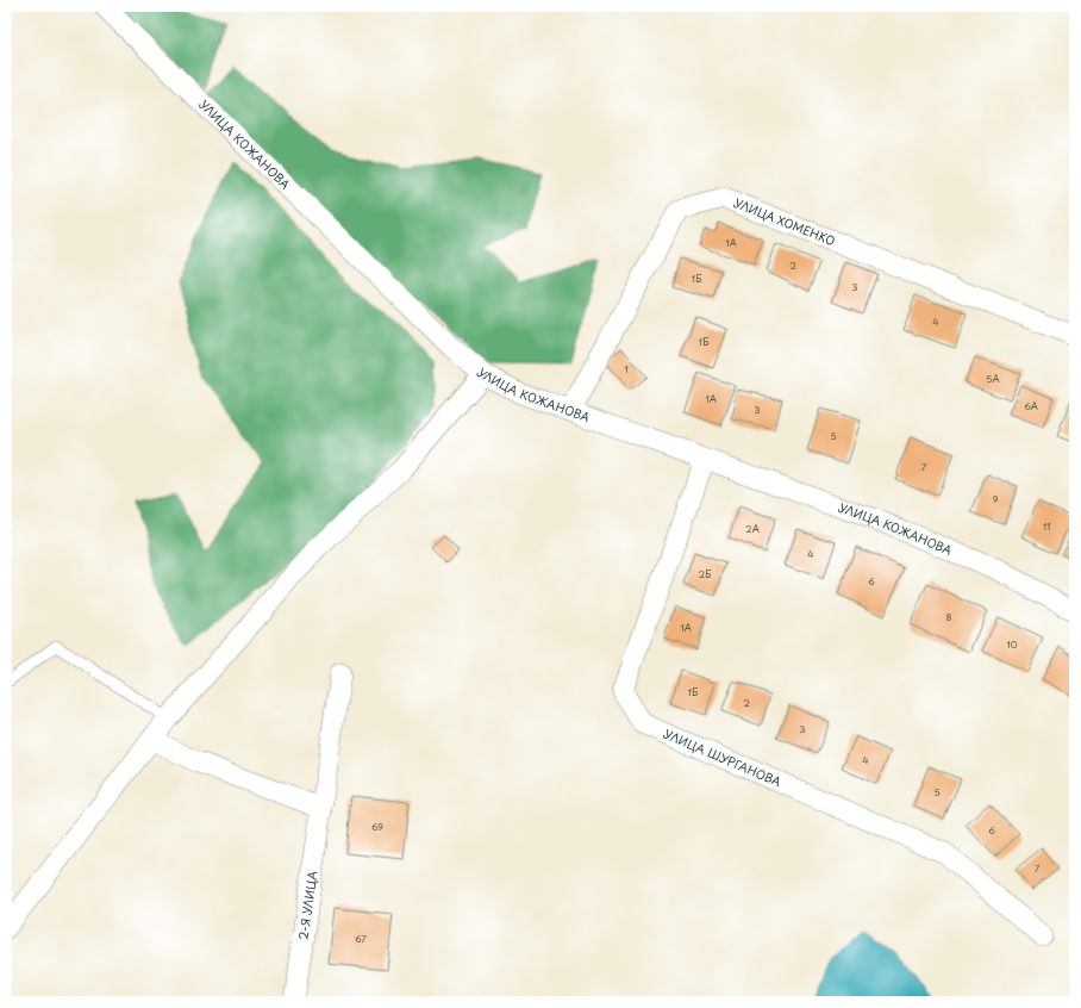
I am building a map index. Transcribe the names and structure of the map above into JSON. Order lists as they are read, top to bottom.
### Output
{
  "streets": {
    "street": [
      "УЛИЦА КОЖАНОВА",
      "УЛИЦА ХОМЕНКО",
      "УЛИЦА ШУРГАНОВА",
      "2-Я УЛИЦА"
    ]
  },
  "crossings": [
    ["УЛИЦА КОЖАНОВА", "УЛИЦА ХОМЕНКО"],
    ["УЛИЦА КОЖАНОВА", "УЛИЦА ШУРГАНОВА"]
  ],
  "house_numbers": [
    "1А",
    "2",
    "1Б",
    "3",
    "4",
    "1Б",
    "1",
    "5А",
    "1А",
    "6А",
    "3",
    "5",
    "7",
    "9",
    "11",
    "2А",
    "4",
    "2Б",
    "6",
    "8",
    "1А",
    "10",
    "1Б",
    "2",
    "3",
    "4",
    "5",
    "69",
    "6",
    "7",
    "67"
  ]
}
